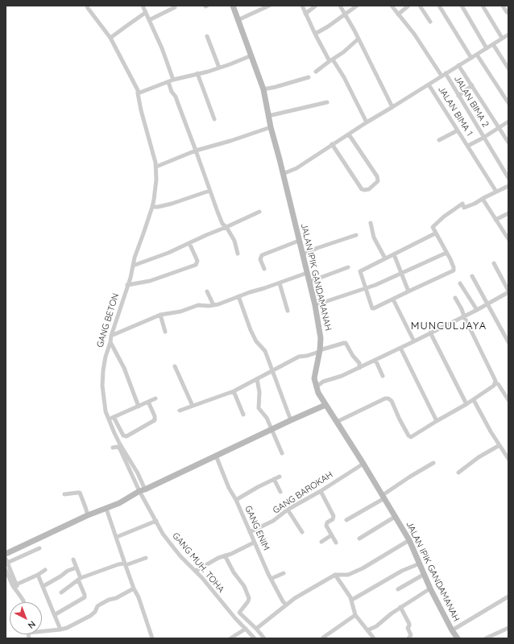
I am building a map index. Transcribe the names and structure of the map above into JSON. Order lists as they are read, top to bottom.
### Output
{
  "streets": {
    "street": [
      "JALAN BIMA 2",
      "JALAN BIMA 1",
      "JALAN IPIK GANDAMANAH",
      "GANG BETON",
      "GANG BAROKAH",
      "GANG ENIM",
      "GANG MUH. TOHA"
    ]
  },
  "crossings": [
    ["JALAN IPIK GANDAMANAH", "GANG BAROKAH"],
    ["GANG BETON", "GANG MUH. TOHA"],
    ["GANG BAROKAH", "GANG ENIM"]
  ],
  "districts": ["MUNCULJAYA"],
  "north": "bottom right"
}
